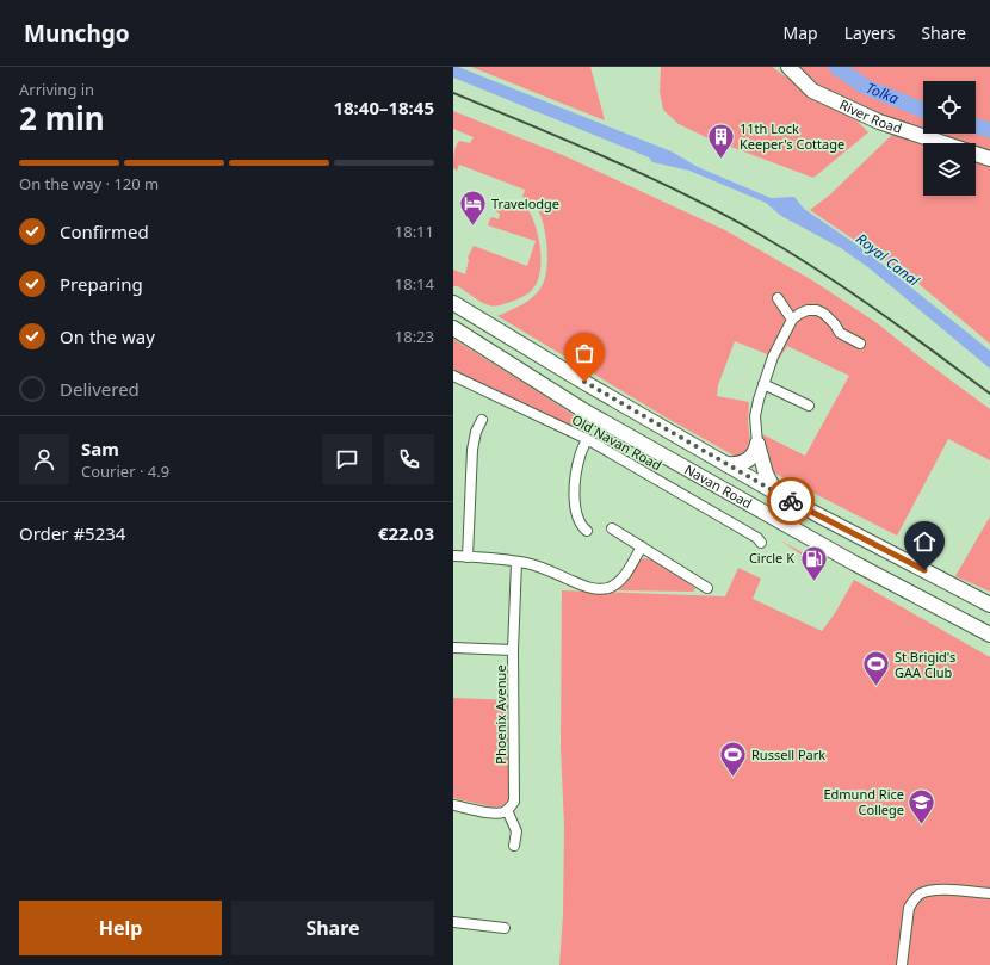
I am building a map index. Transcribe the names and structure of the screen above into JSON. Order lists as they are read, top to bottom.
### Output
{
  "streets": {
    "main road": ["River Road", "Navan Road"],
    "street": ["Old Navan Road", "Phoenix Avenue"]
  },
  "water": ["Tolka", "Royal Canal"],
  "places": {
    "building": ["11th Lock Keeper's Cottage"],
    "hotel": ["Travelodge"],
    "fuel station": ["Circle K"],
    "sports": ["St Brigid's GAA Club", "Russell Park"],
    "school or university": ["Edmund Rice College"]
  },
  "page": {
    "header": "Munchgo",
    "nav": ["Map", "Layers", "Share"],
    "heading": ["2 min", "Arriving in", "18:40–18:45"],
    "panel": [
      "Sam",
      "Courier · 4.9",
      "Order #5234",
      "€22.03"
    ],
    "bar": "On the way · 120 m",
    "list": [
      ["Confirmed", "18:11"],
      ["Preparing", "18:14"],
      ["On the way", "18:23"],
      "Delivered"
    ],
    "buttons": ["Help", "Share"]
  }
}
